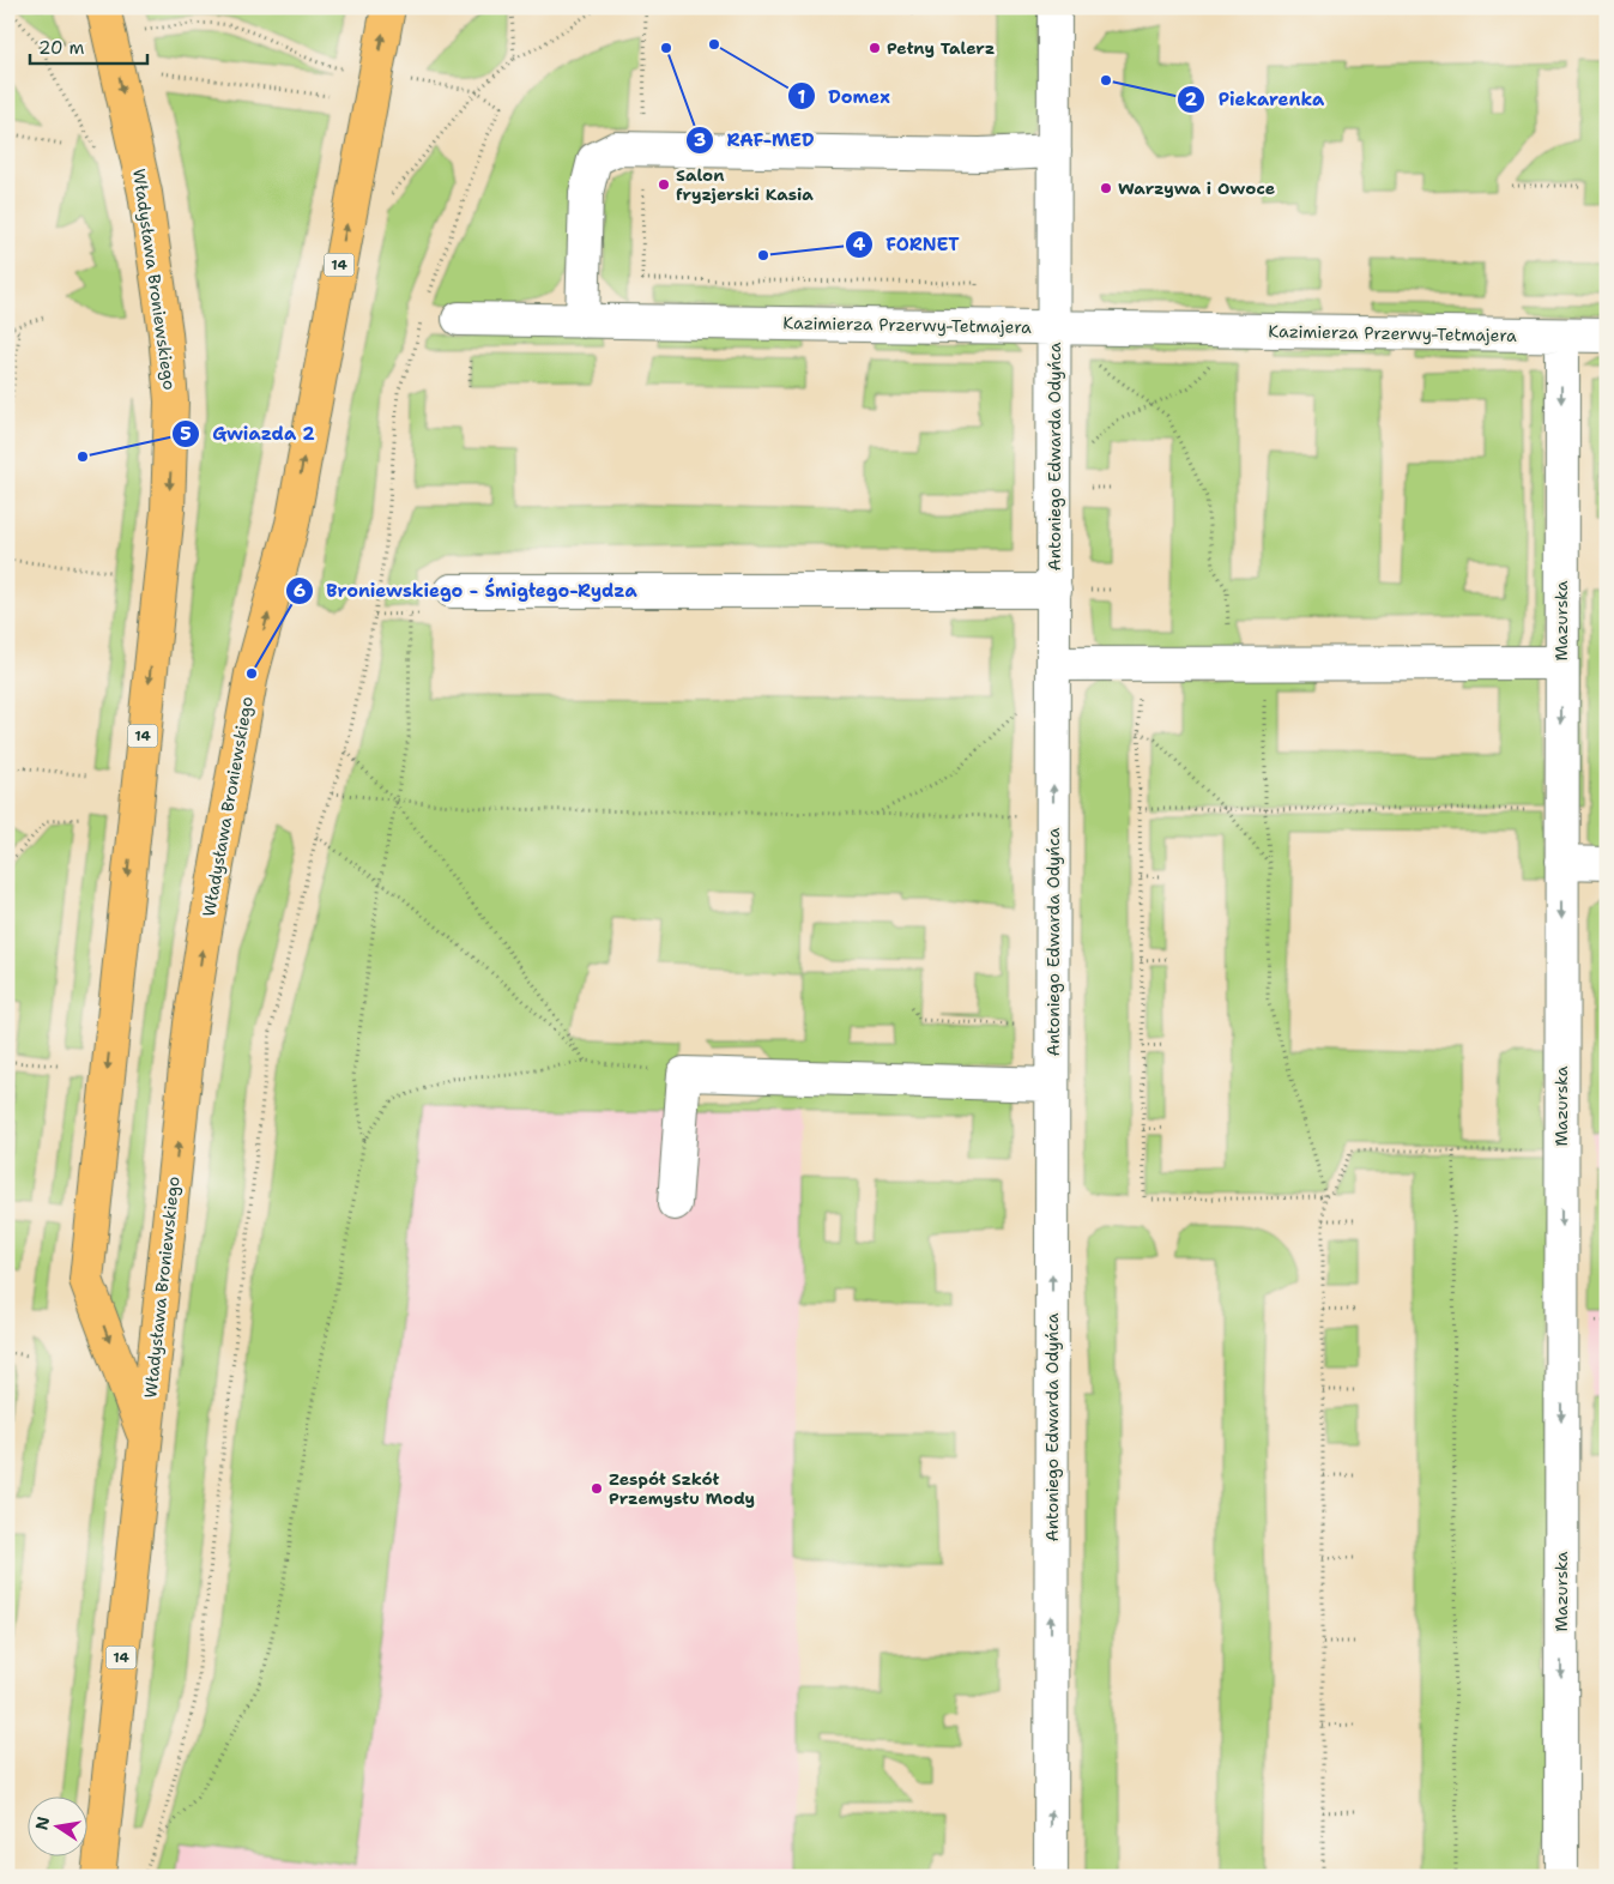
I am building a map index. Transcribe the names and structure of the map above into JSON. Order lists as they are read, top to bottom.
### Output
{
  "streets": {
    "main road": ["14", "Władysława Broniewskiego"],
    "street": ["Kazimierza Przerwy-Tetmajera", "Antoniego Edwarda Odyńca", "Mazurska"]
  },
  "crossings": [
    ["Kazimierza Przerwy-Tetmajera", "Antoniego Edwarda Odyńca"],
    ["Kazimierza Przerwy-Tetmajera", "Mazurska"]
  ],
  "one_way": ["Antoniego Edwarda Odyńca", "Mazurska"],
  "places": [
    "Domex",
    "RAF-MED",
    "Pełny Talerz",
    "Piekarenka",
    "Salon fryzjerski Kasia",
    "Warzywa i Owoce",
    "FORNET",
    "Gwiazda 2",
    "Broniewskiego - Śmigłego-Rydza",
    "Zespół Szkół Przemysłu Mody"
  ],
  "scale_bar": "20 m",
  "north": "left"
}
